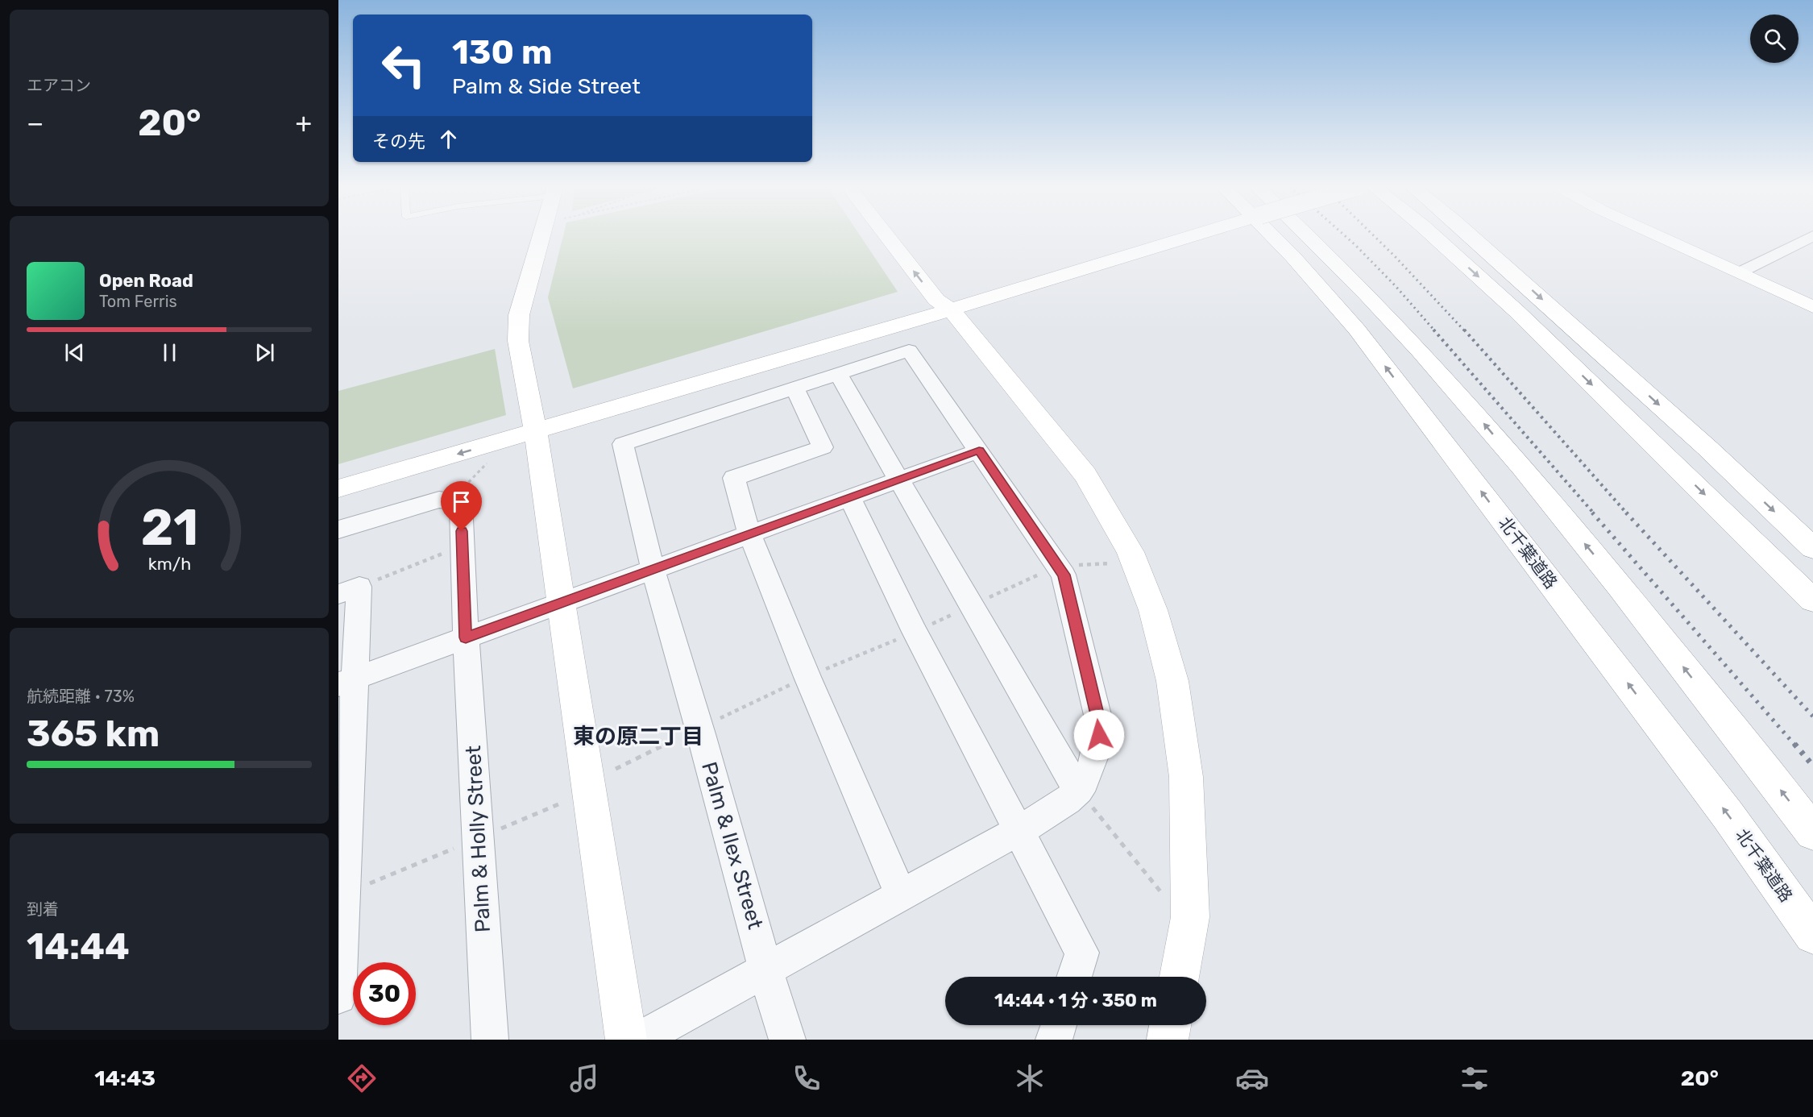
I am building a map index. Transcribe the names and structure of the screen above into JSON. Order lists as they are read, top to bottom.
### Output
{
  "streets": {
    "main road": ["北千葉道路"],
    "street": ["Palm & Holly Street", "Palm & Ilex Street"]
  },
  "districts": ["東の原二丁目"],
  "page": {
    "tile": [
      "エアコン",
      ["航続距離 · 73%", "365 km"],
      ["到着", "14:44"]
    ],
    "turn": ["130 m", "Palm & Side Street"],
    "heat": ["−", "20°", "+"],
    "then": "その先",
    "song": ["Open Road", "Tom Ferris"],
    "limit": "30",
    "trip": "14:44 · 1 分 · 350 m",
    "tabs": ["14:43", "20°"],
    "gauge": ["21", "km/h"]
  }
}
